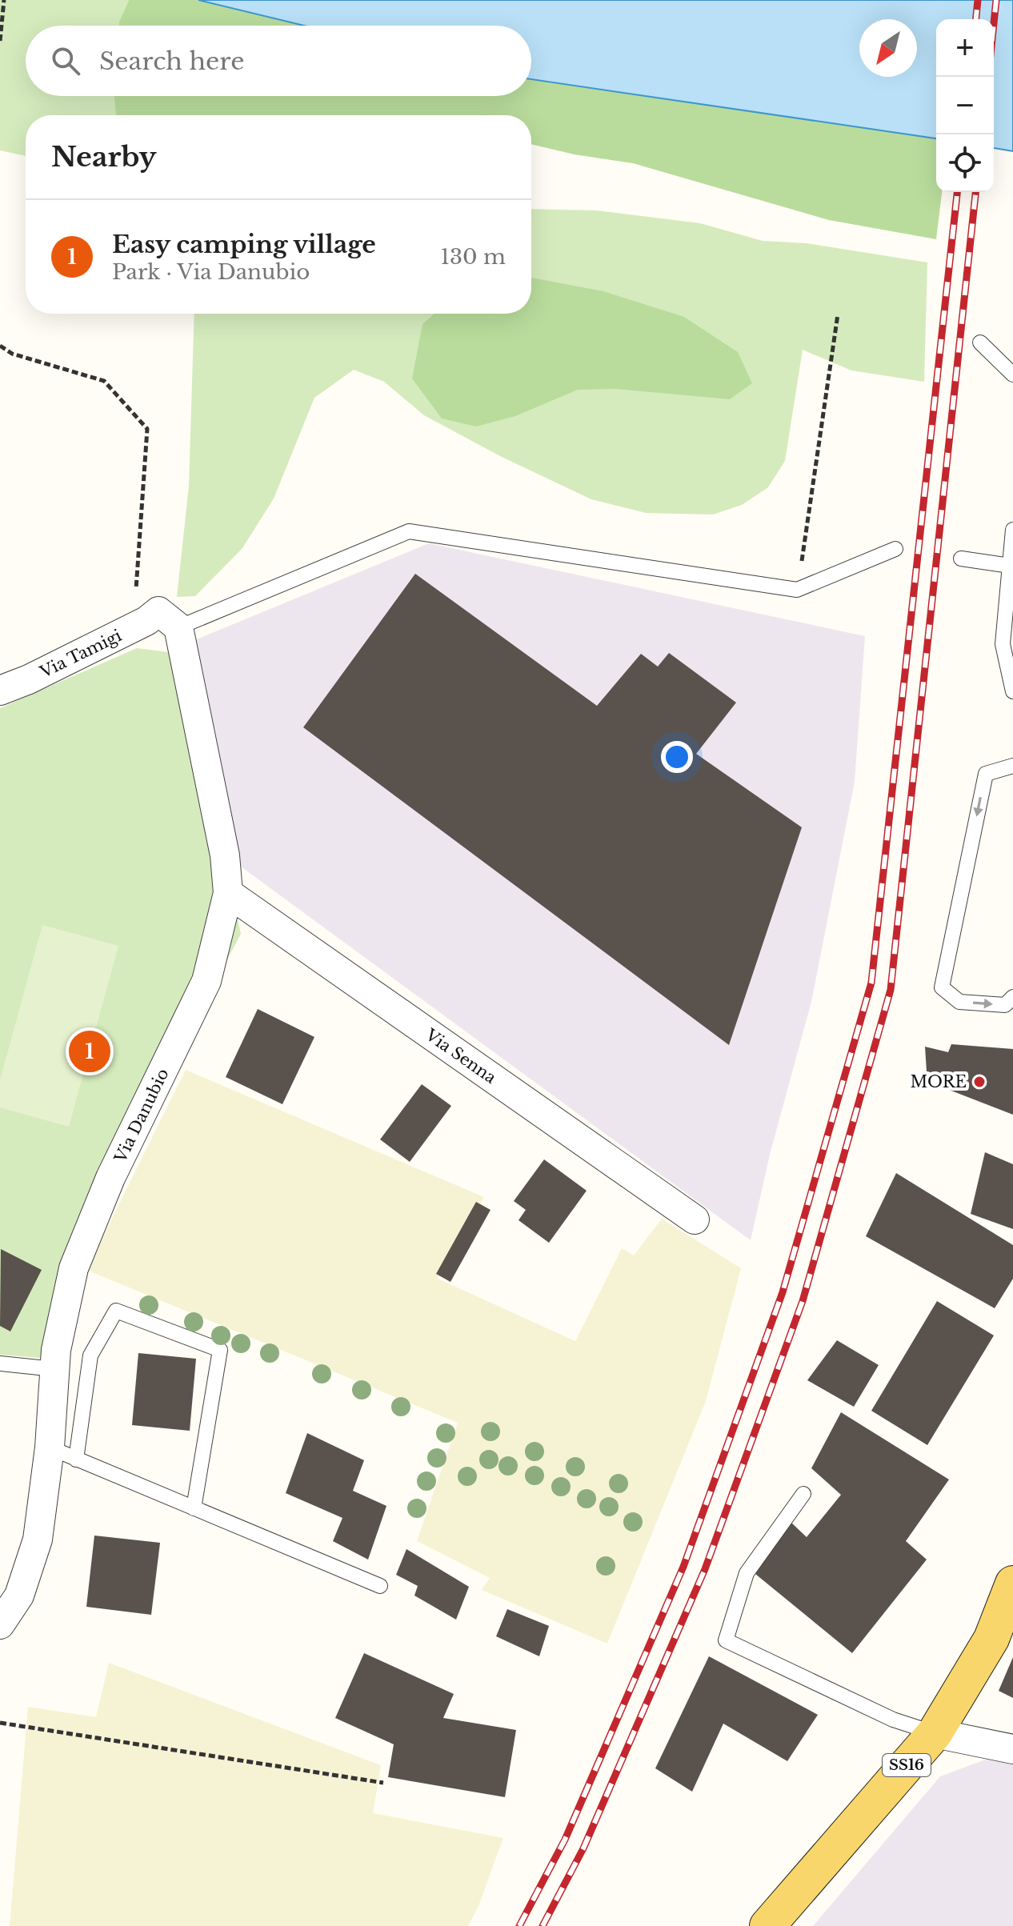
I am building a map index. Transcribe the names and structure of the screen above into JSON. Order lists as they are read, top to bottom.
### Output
{
  "streets": {
    "main road": ["SS16"],
    "street": ["Via Tamigi", "Via Senna", "Via Danubio"]
  },
  "crossings": [
    ["Via Tamigi", "Via Danubio"],
    ["Via Senna", "Via Danubio"]
  ],
  "places": ["MORE"],
  "north": "bottom left",
  "page": {
    "map_buttons": ["+", "−"],
    "search": "Search here",
    "heading": "Nearby",
    "list": [
      {
        "mark": "1",
        "name": "Easy camping village",
        "note": "Park · Via Danubio",
        "value": "130 m"
      }
    ],
    "pins": "1"
  }
}
